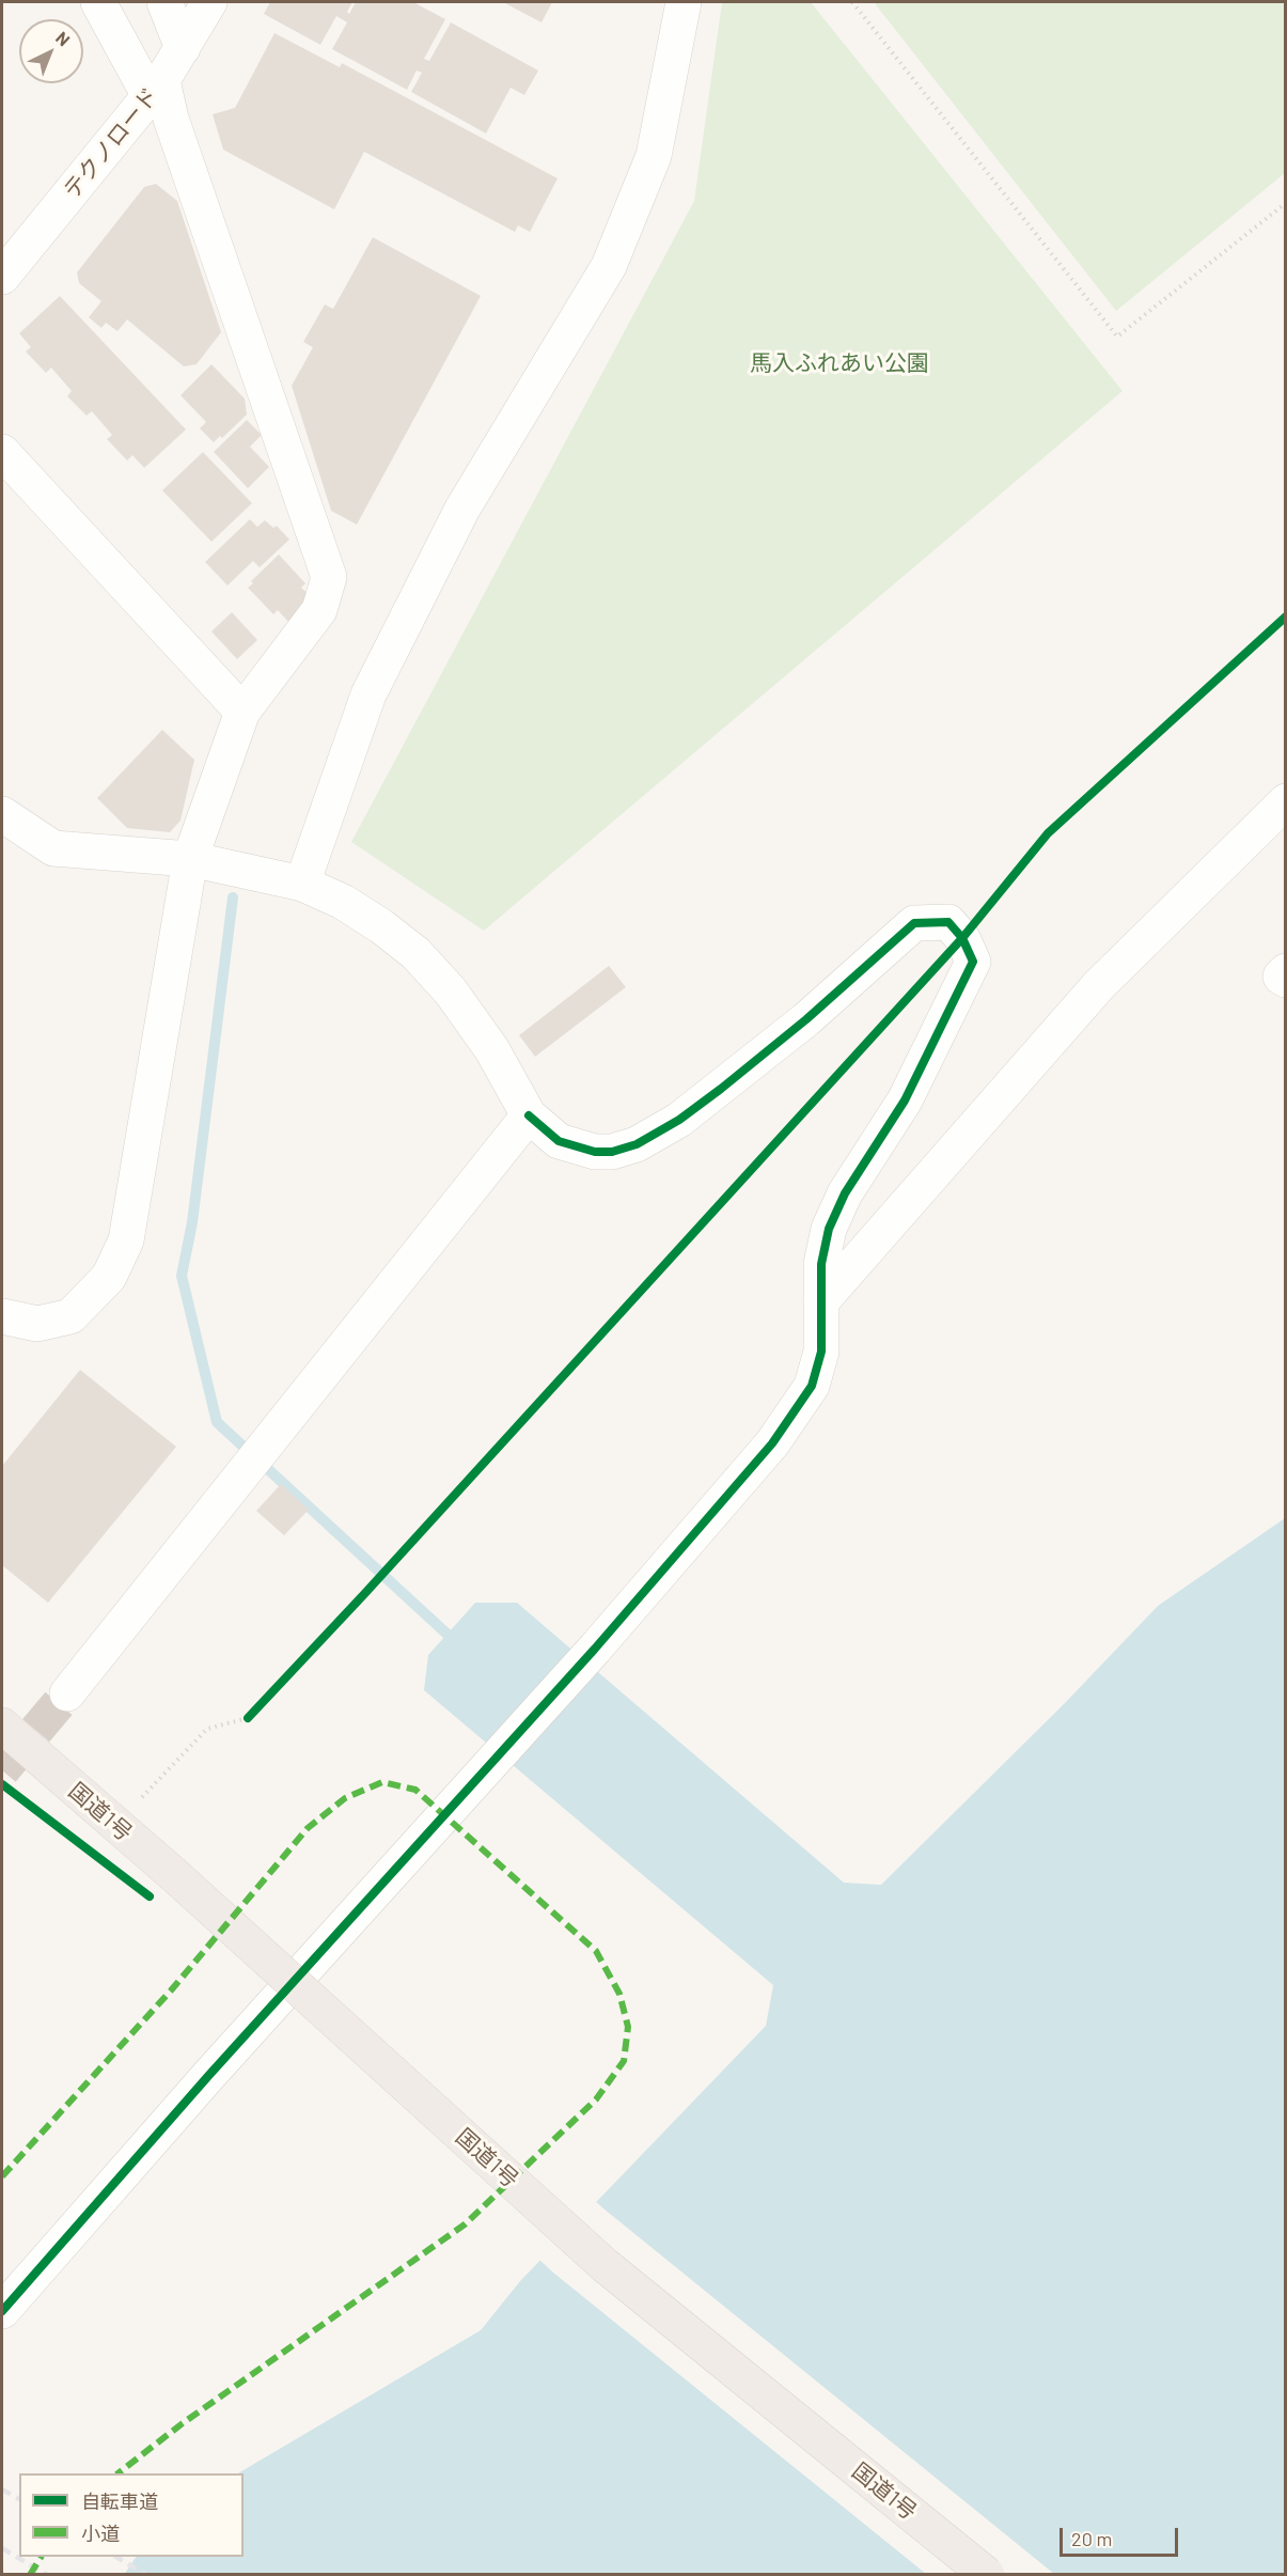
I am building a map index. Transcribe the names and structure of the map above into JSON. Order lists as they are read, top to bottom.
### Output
{
  "streets": {
    "highway": ["国道1号"],
    "street": ["テクノロード"]
  },
  "parks": ["馬入ふれあい公園"],
  "legend": ["自転車道", "小道"],
  "scale_bar": "20 m",
  "north": "top right"
}
